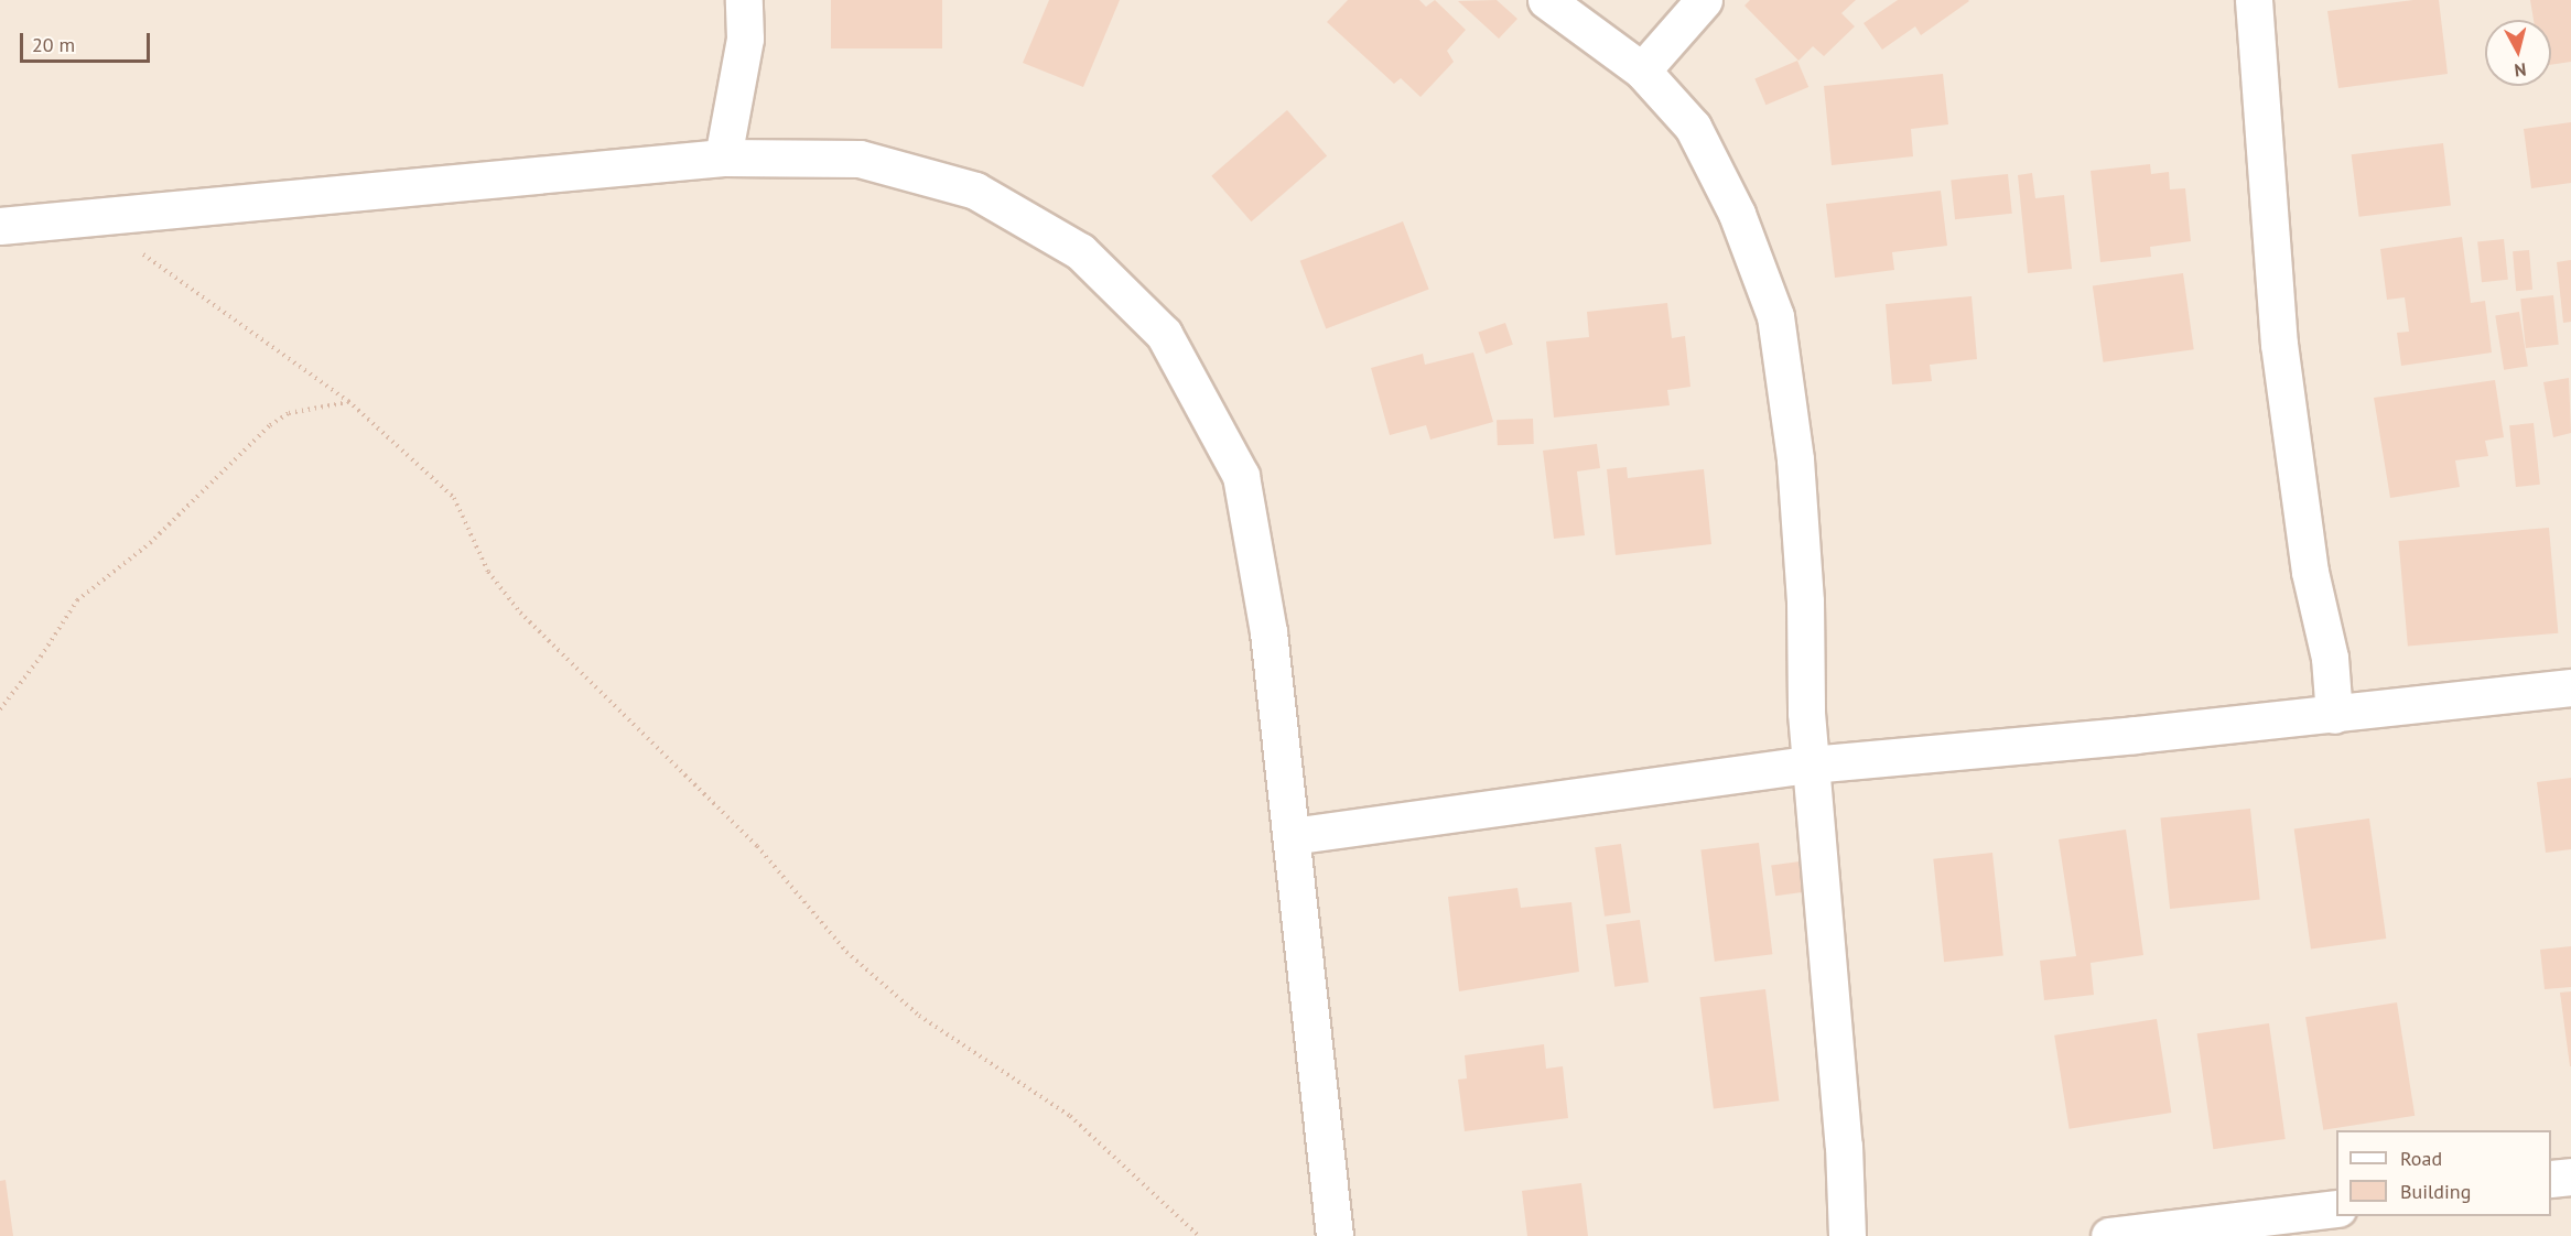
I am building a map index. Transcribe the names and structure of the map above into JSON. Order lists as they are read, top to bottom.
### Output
{
  "legend": ["Road", "Building"],
  "scale_bar": "20 m",
  "north": "bottom"
}
